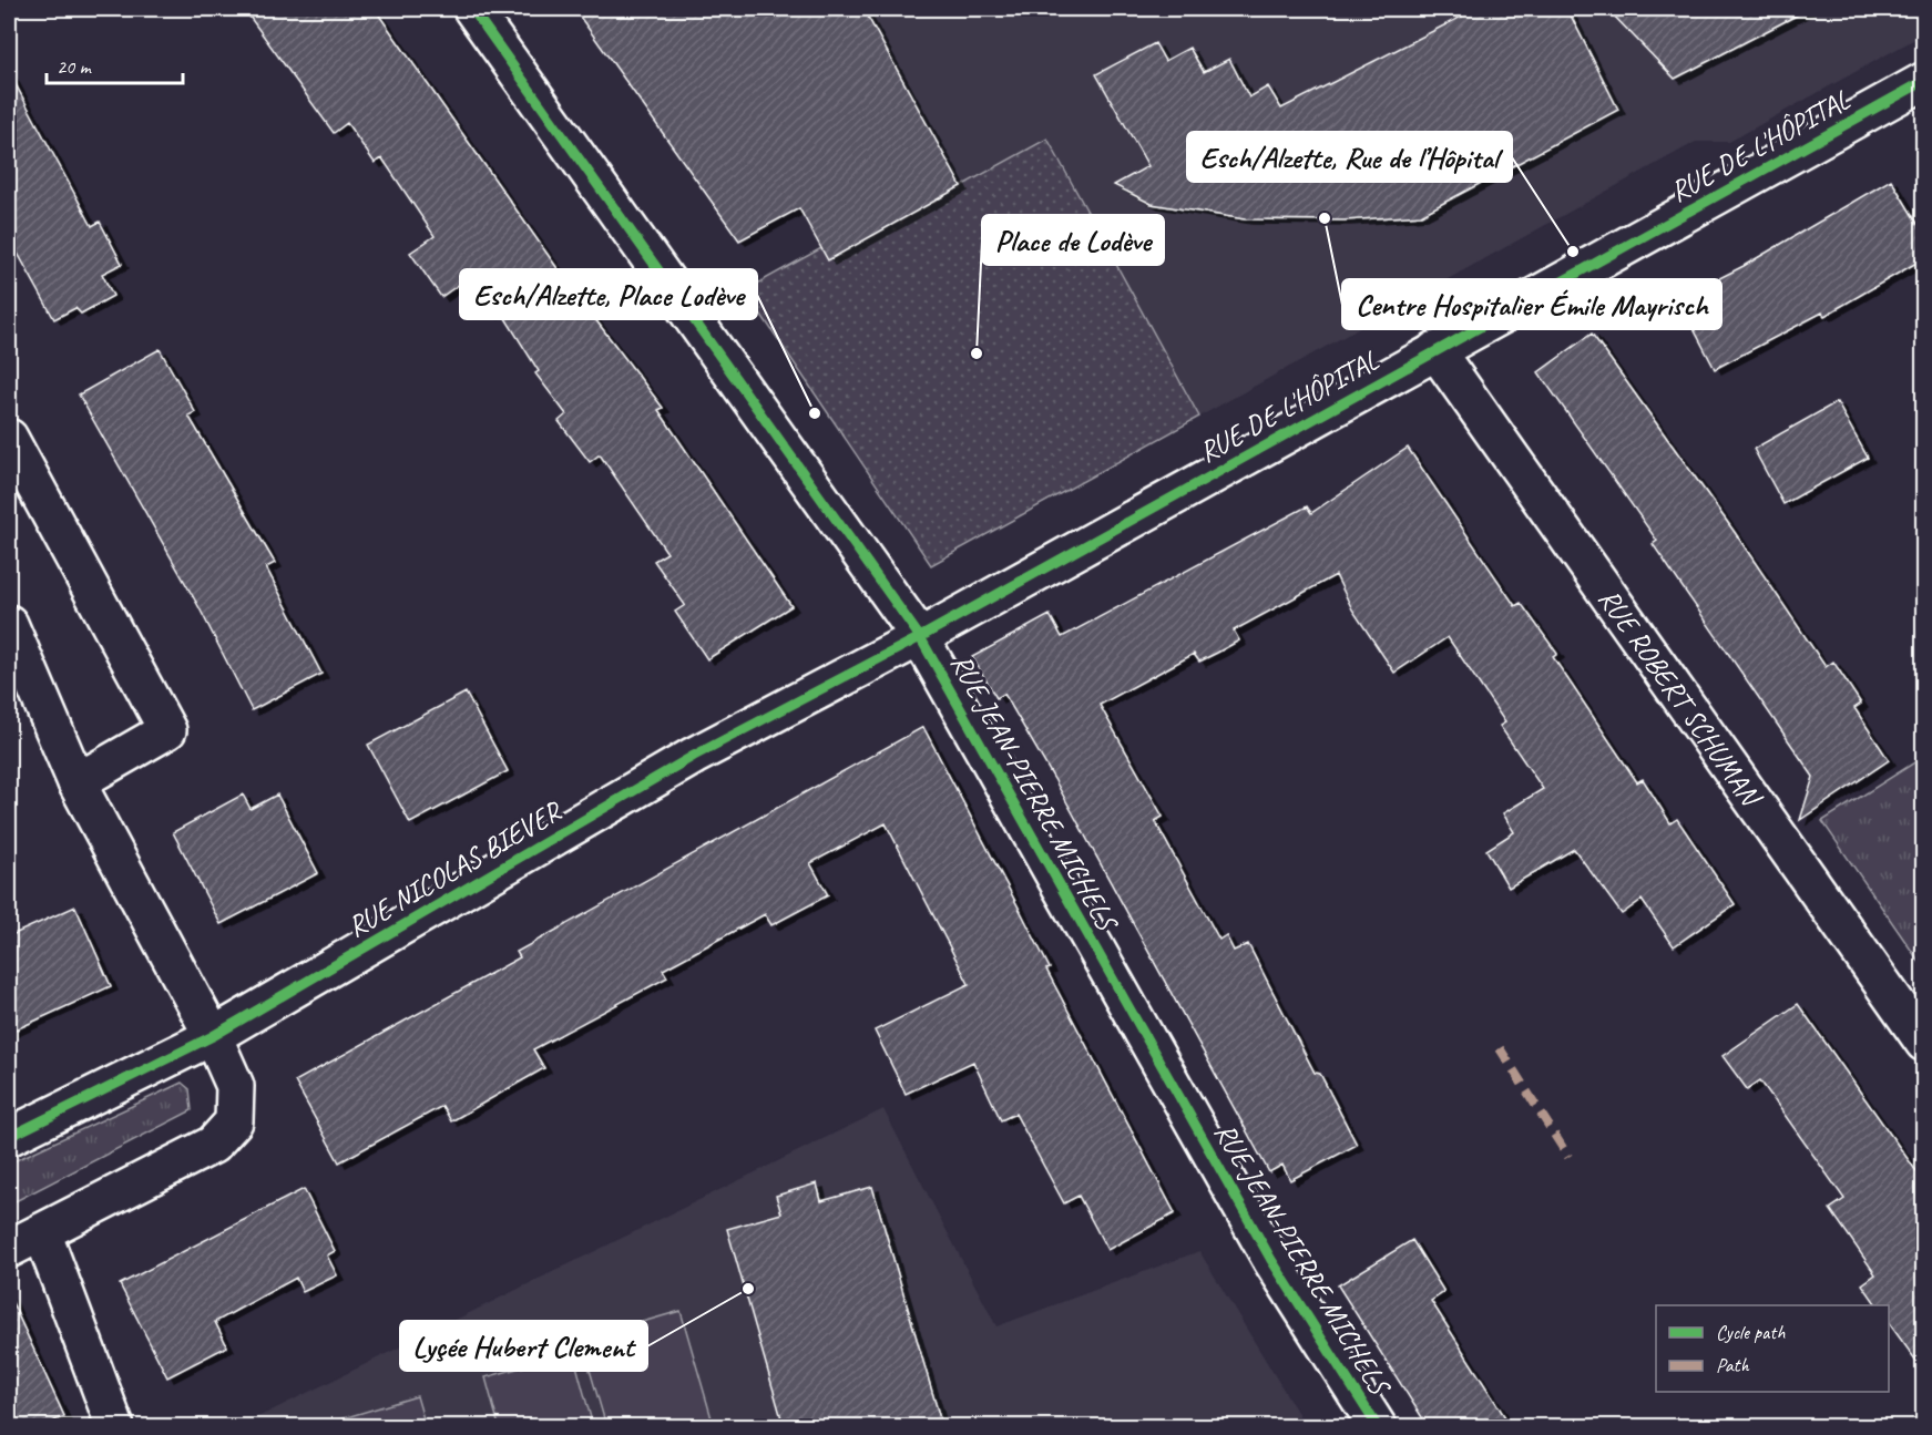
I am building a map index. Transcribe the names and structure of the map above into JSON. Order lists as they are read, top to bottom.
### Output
{
  "streets": {
    "street": [
      "RUE DE L'HÔPITAL",
      "RUE ROBERT SCHUMAN",
      "RUE JEAN-PIERRE MICHELS",
      "RUE NICOLAS BIEVER"
    ]
  },
  "crossings": [
    ["RUE DE L'HÔPITAL", "RUE ROBERT SCHUMAN"],
    ["RUE DE L'HÔPITAL", "RUE JEAN-PIERRE MICHELS"],
    ["RUE DE L'HÔPITAL", "RUE NICOLAS BIEVER"],
    ["RUE JEAN-PIERRE MICHELS", "RUE NICOLAS BIEVER"]
  ],
  "places": [
    "Centre Hospitalier Émile Mayrisch",
    "Esch/Alzette, Rue de l’Hôpital",
    "Place de Lodève",
    "Esch/Alzette, Place Lodève",
    "Lyçée Hubert Clement"
  ],
  "legend": ["Cycle path", "Path"],
  "scale_bar": "20 m"
}
